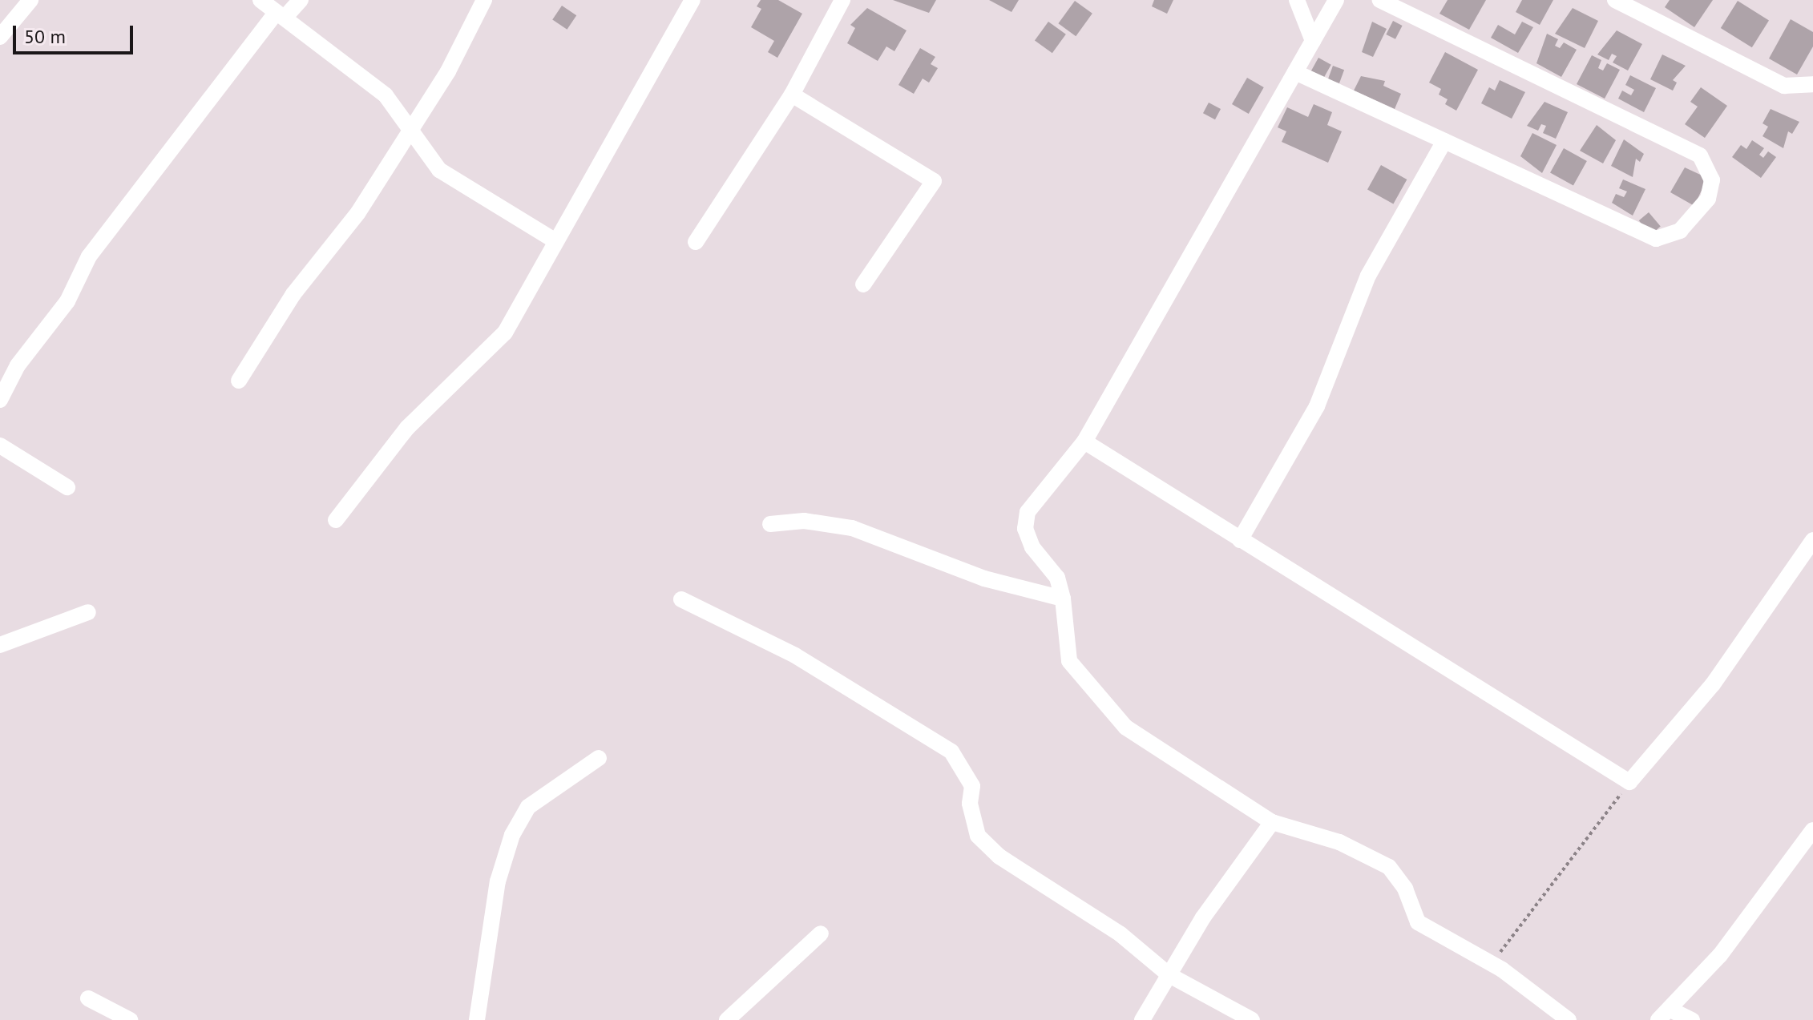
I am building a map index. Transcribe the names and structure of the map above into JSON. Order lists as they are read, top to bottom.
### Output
{
  "scale_bar": "50 m"
}
